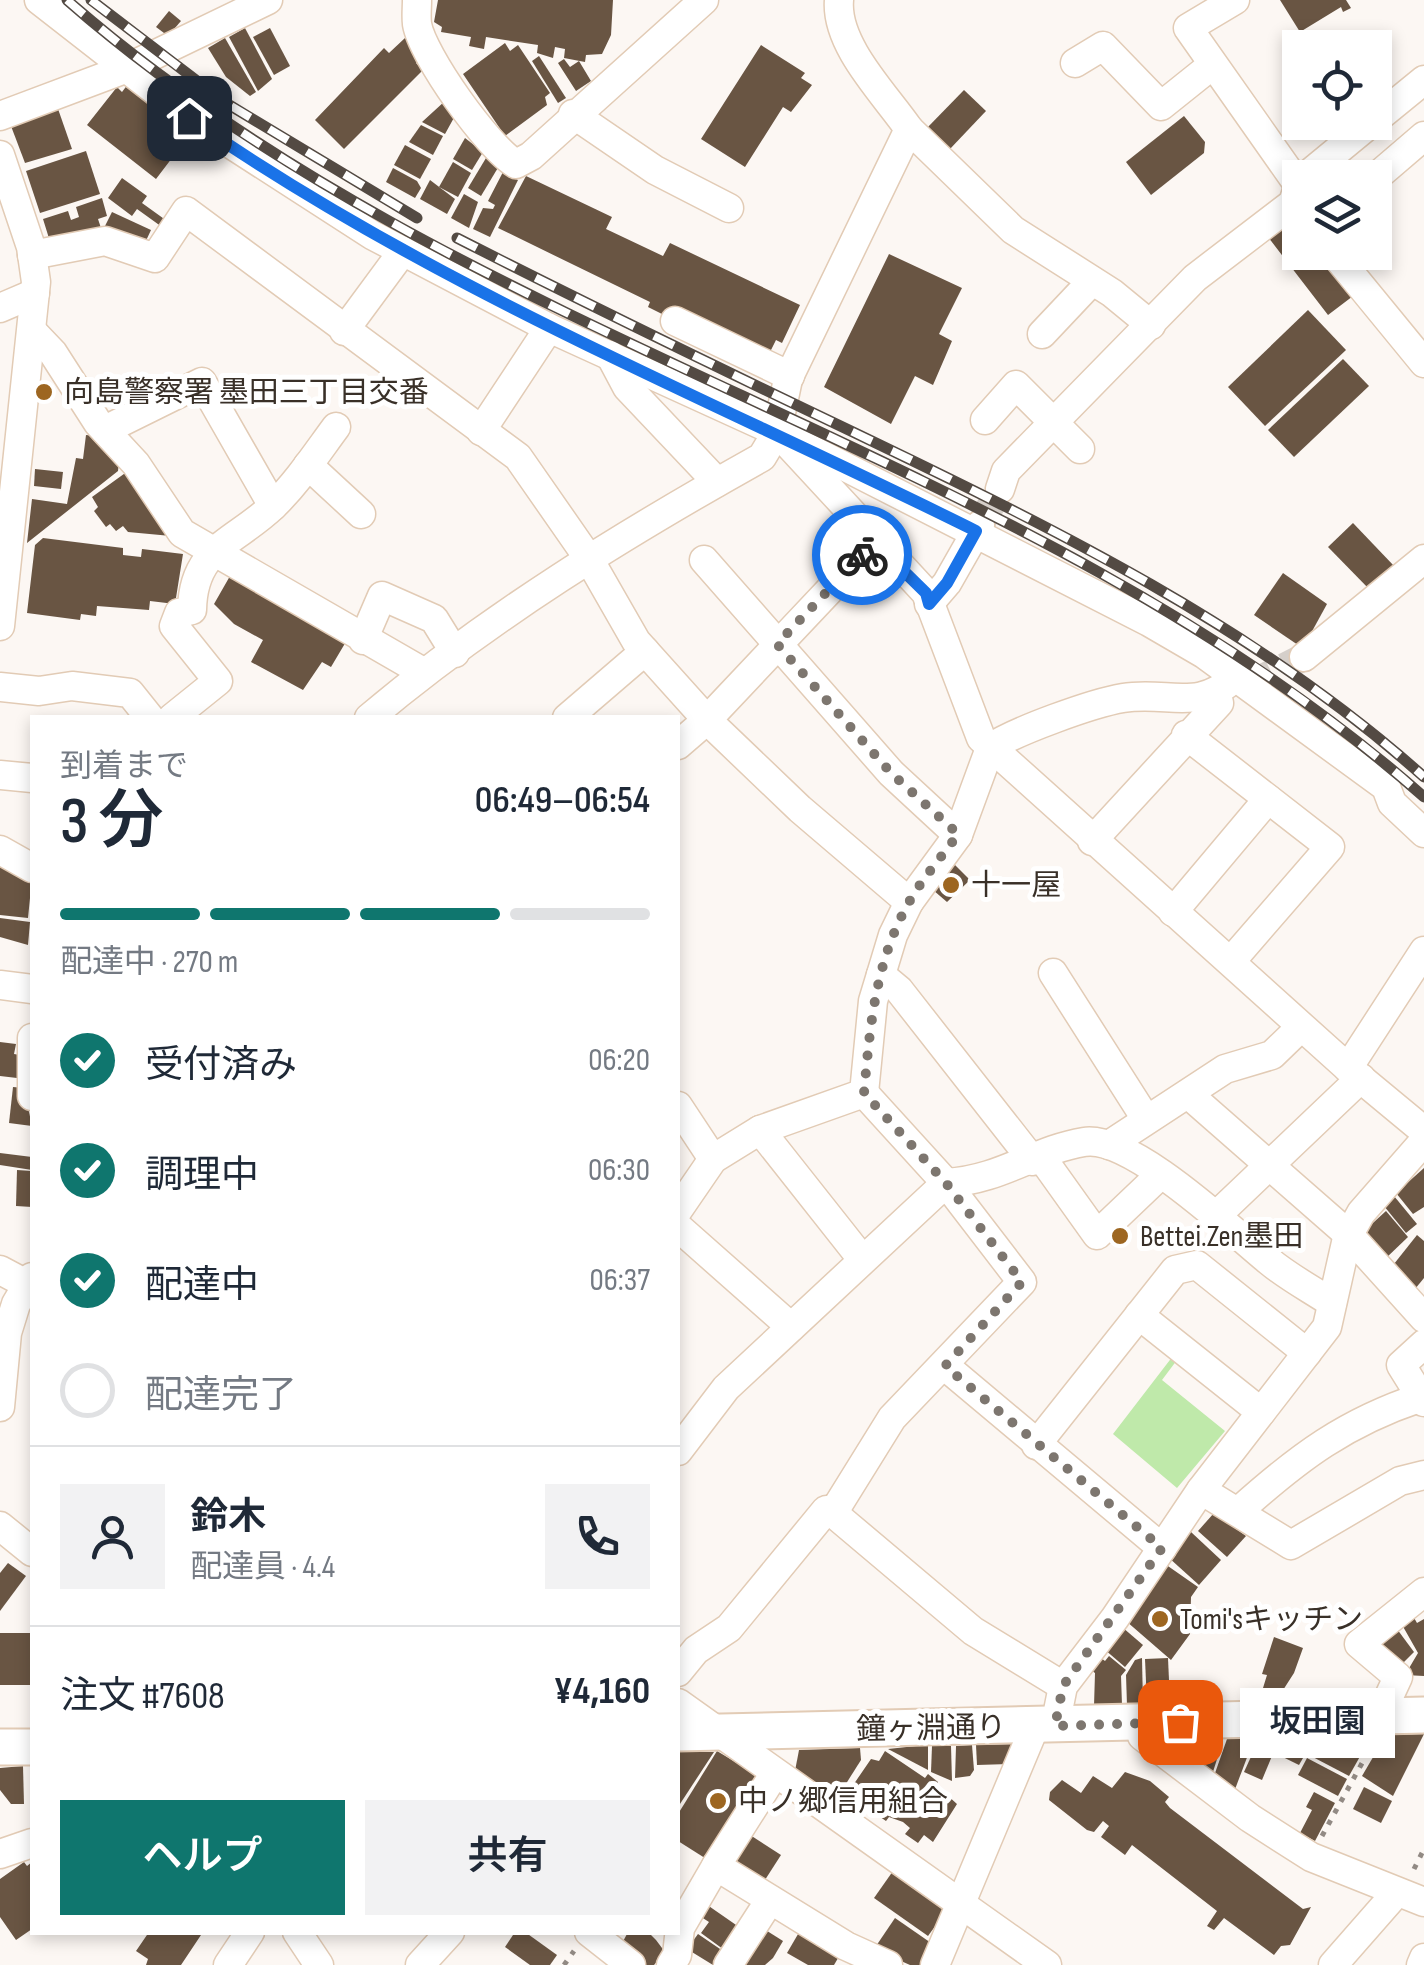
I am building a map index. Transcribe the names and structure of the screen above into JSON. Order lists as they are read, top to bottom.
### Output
{
  "streets": {
    "main road": ["鐘ヶ淵通り"]
  },
  "places": [
    "向島警察署 墨田三丁目交番",
    "十一屋",
    "Bettei.Zen墨田",
    "Tomi'sキッチン",
    "坂田園",
    "中ノ郷信用組合"
  ],
  "page": {
    "heading": ["3 分", "到着まで", "06:49–06:54"],
    "panel": [
      "鈴木",
      "配達員 · 4.4",
      "注文 #7608",
      "¥4,160"
    ],
    "bar": "配達中 · 270 m",
    "list": [
      ["受付済み", "06:20"],
      ["調理中", "06:30"],
      ["配達中", "06:37"],
      "配達完了"
    ],
    "bubble": "坂田園",
    "buttons": ["ヘルプ", "共有"]
  }
}
